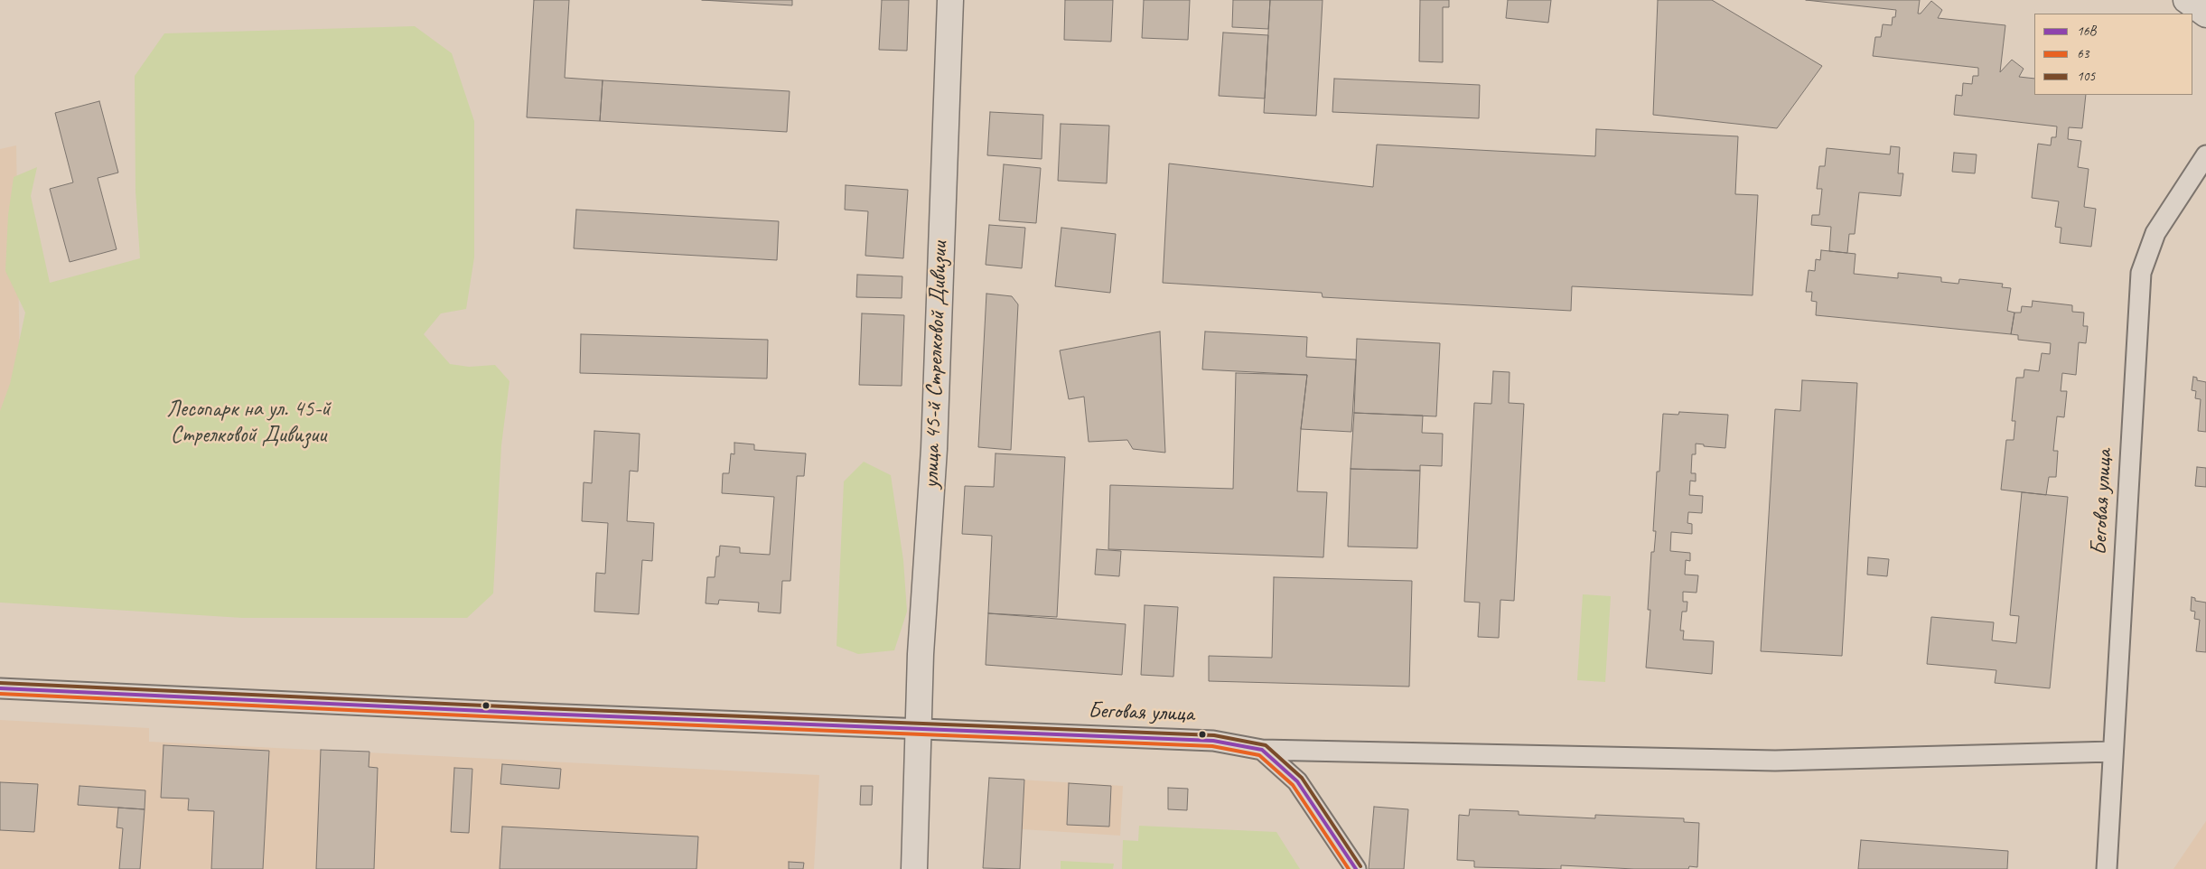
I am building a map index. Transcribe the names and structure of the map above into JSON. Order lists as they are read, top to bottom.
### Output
{
  "streets": {
    "main road": ["улица 45-й Стрелковой Дивизии"],
    "street": ["Беговая улица"]
  },
  "crossings": [
    ["улица 45-й Стрелковой Дивизии", "Беговая улица"]
  ],
  "parks": ["Лесопарк на ул. 45-й Стрелковой Дивизии"],
  "lines": ["transit line 105", "transit line 16В", "transit line 63"],
  "legend": ["16В", "63", "105"]
}
